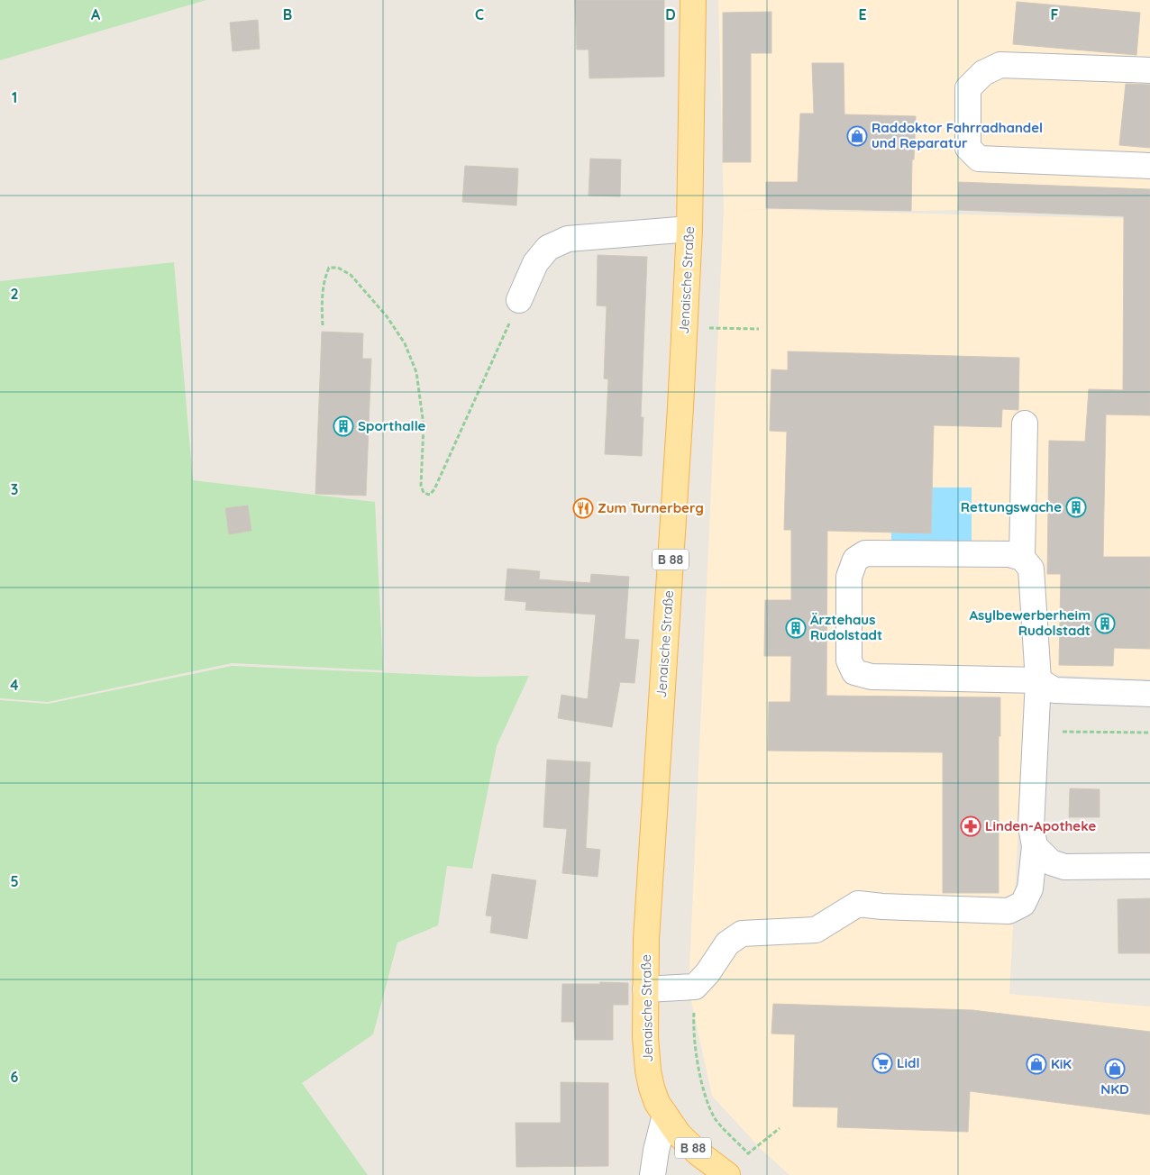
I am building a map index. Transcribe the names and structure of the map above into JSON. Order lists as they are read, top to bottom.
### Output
{
  "streets": {
    "main road": ["Jenaische Straße", "B 88"]
  },
  "crossings": [
    ["Jenaische Straße", "B 88"]
  ],
  "places": {
    "shop": ["Raddoktor Fahrradhandel und Reparatur", "KiK", "NKD"],
    "building": [
      "Sporthalle",
      "Rettungswache",
      "Asylbewerberheim Rudolstadt",
      "Ärztehaus Rudolstadt"
    ],
    "restaurant": ["Zum Turnerberg"],
    "pharmacy": ["Linden-Apotheke"],
    "supermarket": ["Lidl"]
  },
  "grid": {
    "columns": [
      "A",
      "B",
      "C",
      "D",
      "E",
      "F"
    ],
    "rows": [
      "1",
      "2",
      "3",
      "4",
      "5",
      "6"
    ]
  }
}
